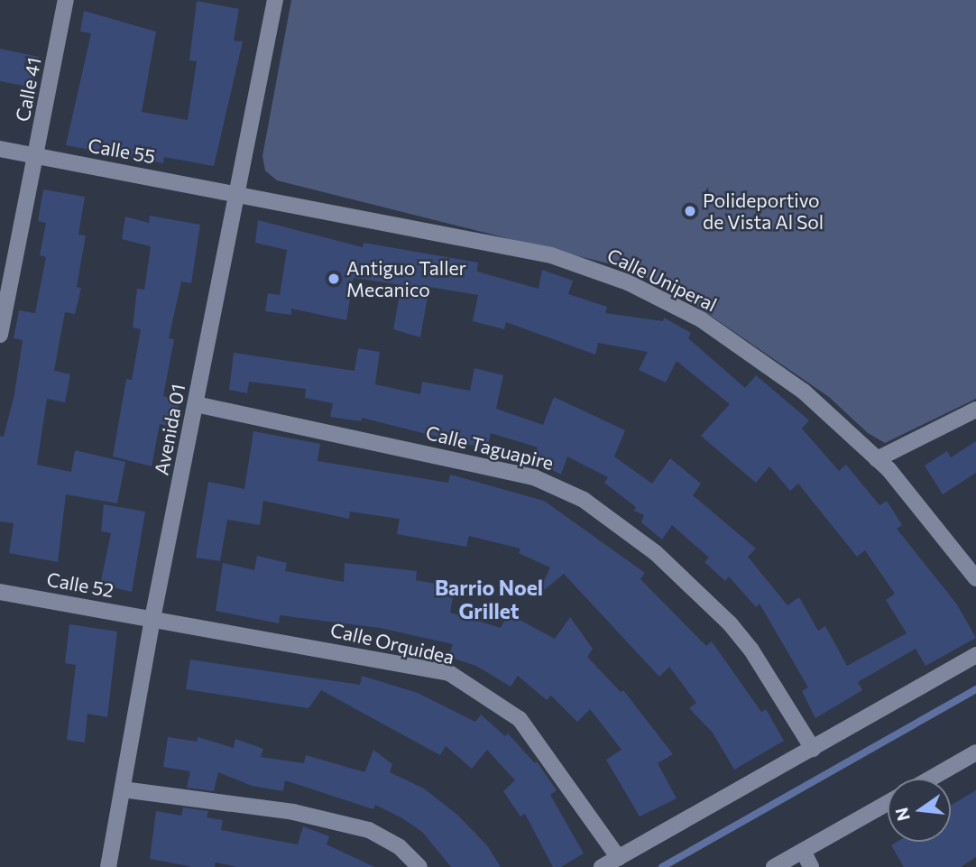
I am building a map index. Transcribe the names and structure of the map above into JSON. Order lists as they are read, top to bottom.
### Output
{
  "streets": {
    "street": [
      "Calle 41",
      "Calle 55",
      "Calle Uniperal",
      "Avenida 01",
      "Calle Taguapire",
      "Calle 52",
      "Calle Orquidea"
    ]
  },
  "crossings": [
    ["Calle 41", "Calle 55"],
    ["Calle 55", "Calle Uniperal"],
    ["Calle 55", "Avenida 01"],
    ["Calle Uniperal", "Avenida 01"],
    ["Avenida 01", "Calle Taguapire"],
    ["Avenida 01", "Calle 52"],
    ["Avenida 01", "Calle Orquidea"],
    ["Calle 52", "Calle Orquidea"]
  ],
  "districts": ["Barrio Noel Grillet"],
  "places": ["Polideportivo de Vista Al Sol", "Antiguo Taller Mecanico"],
  "north": "left"
}
